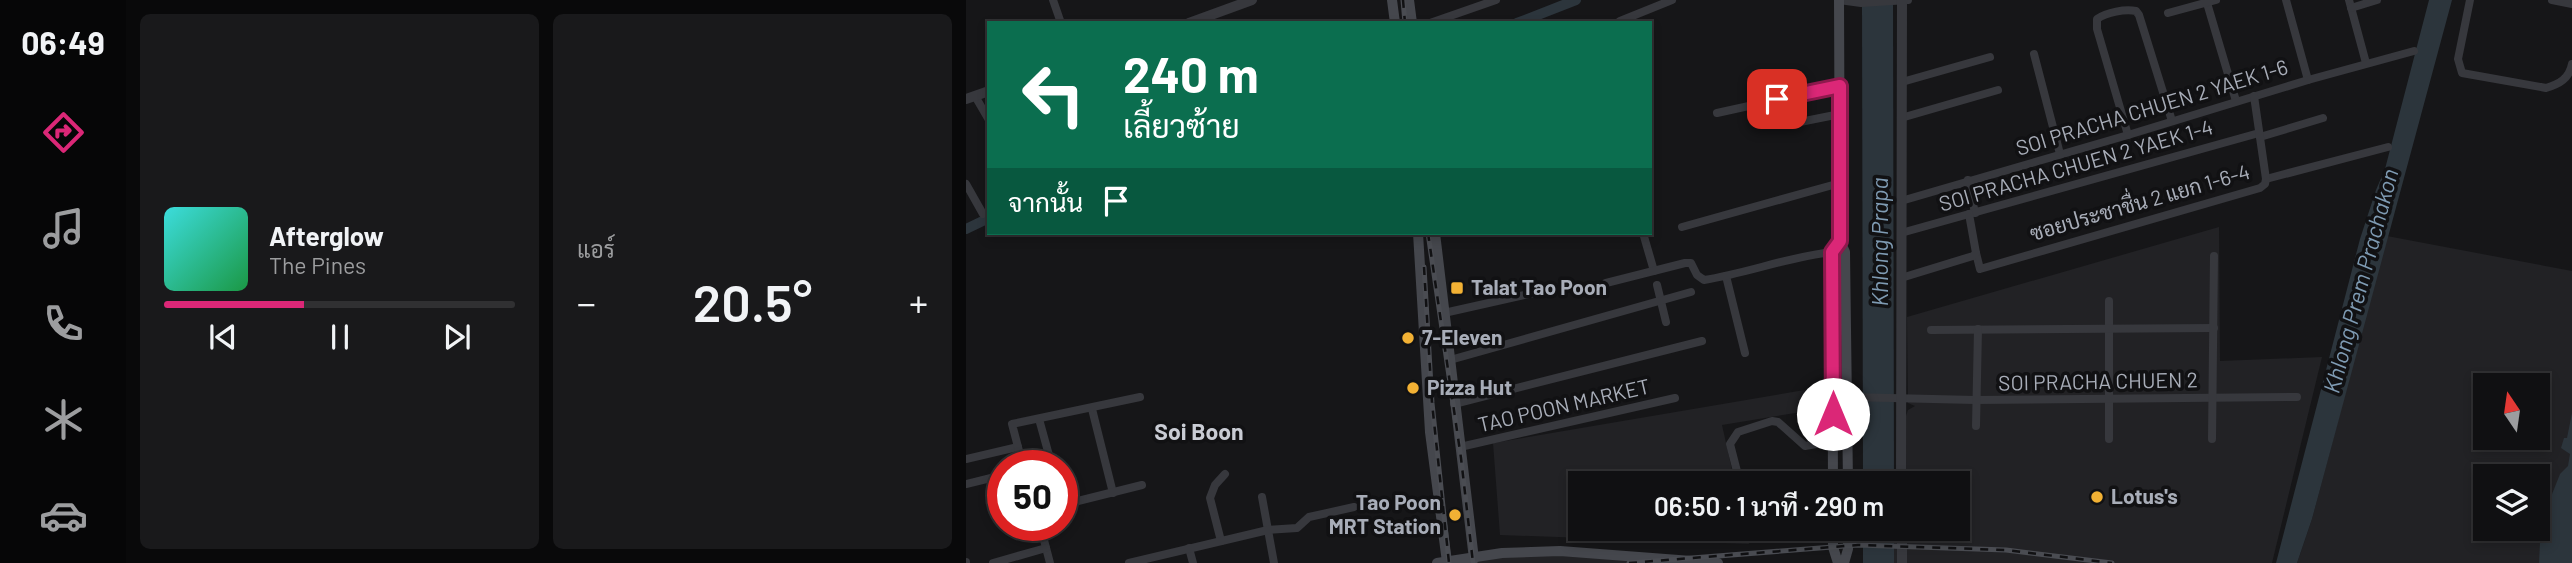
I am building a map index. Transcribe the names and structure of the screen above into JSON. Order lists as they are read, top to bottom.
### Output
{
  "streets": {
    "street": [
      "SOI PRACHA CHUEN 2 YAEK 1-6",
      "SOI PRACHA CHUEN 2 YAEK 1-4",
      "ซอยประชาชื่น 2 แยก 1-6-4",
      "SOI PRACHA CHUEN 2",
      "TAO POON MARKET"
    ]
  },
  "crossings": [
    ["SOI PRACHA CHUEN 2 YAEK 1-6", "ซอยประชาชื่น 2 แยก 1-6-4"],
    ["SOI PRACHA CHUEN 2 YAEK 1-4", "ซอยประชาชื่น 2 แยก 1-6-4"]
  ],
  "districts": ["Soi Boon"],
  "water": ["Khlong Prapa", "Khlong Prem Prachakon"],
  "places": {
    "transit": ["Talat Tao Poon"],
    "other": [
      "7-Eleven",
      "Pizza Hut",
      "Lotus's",
      "Tao Poon MRT Station"
    ]
  },
  "north": "top",
  "page": {
    "tabs": "06:49",
    "tile": "แอร์",
    "turn": ["240 m", "เลี้ยวซ้าย"],
    "then": "จากนั้น",
    "song": ["Afterglow", "The Pines"],
    "heat": ["−", "20.5°", "+"],
    "limit": "50",
    "trip": "06:50 · 1 นาที · 290 m"
  }
}
